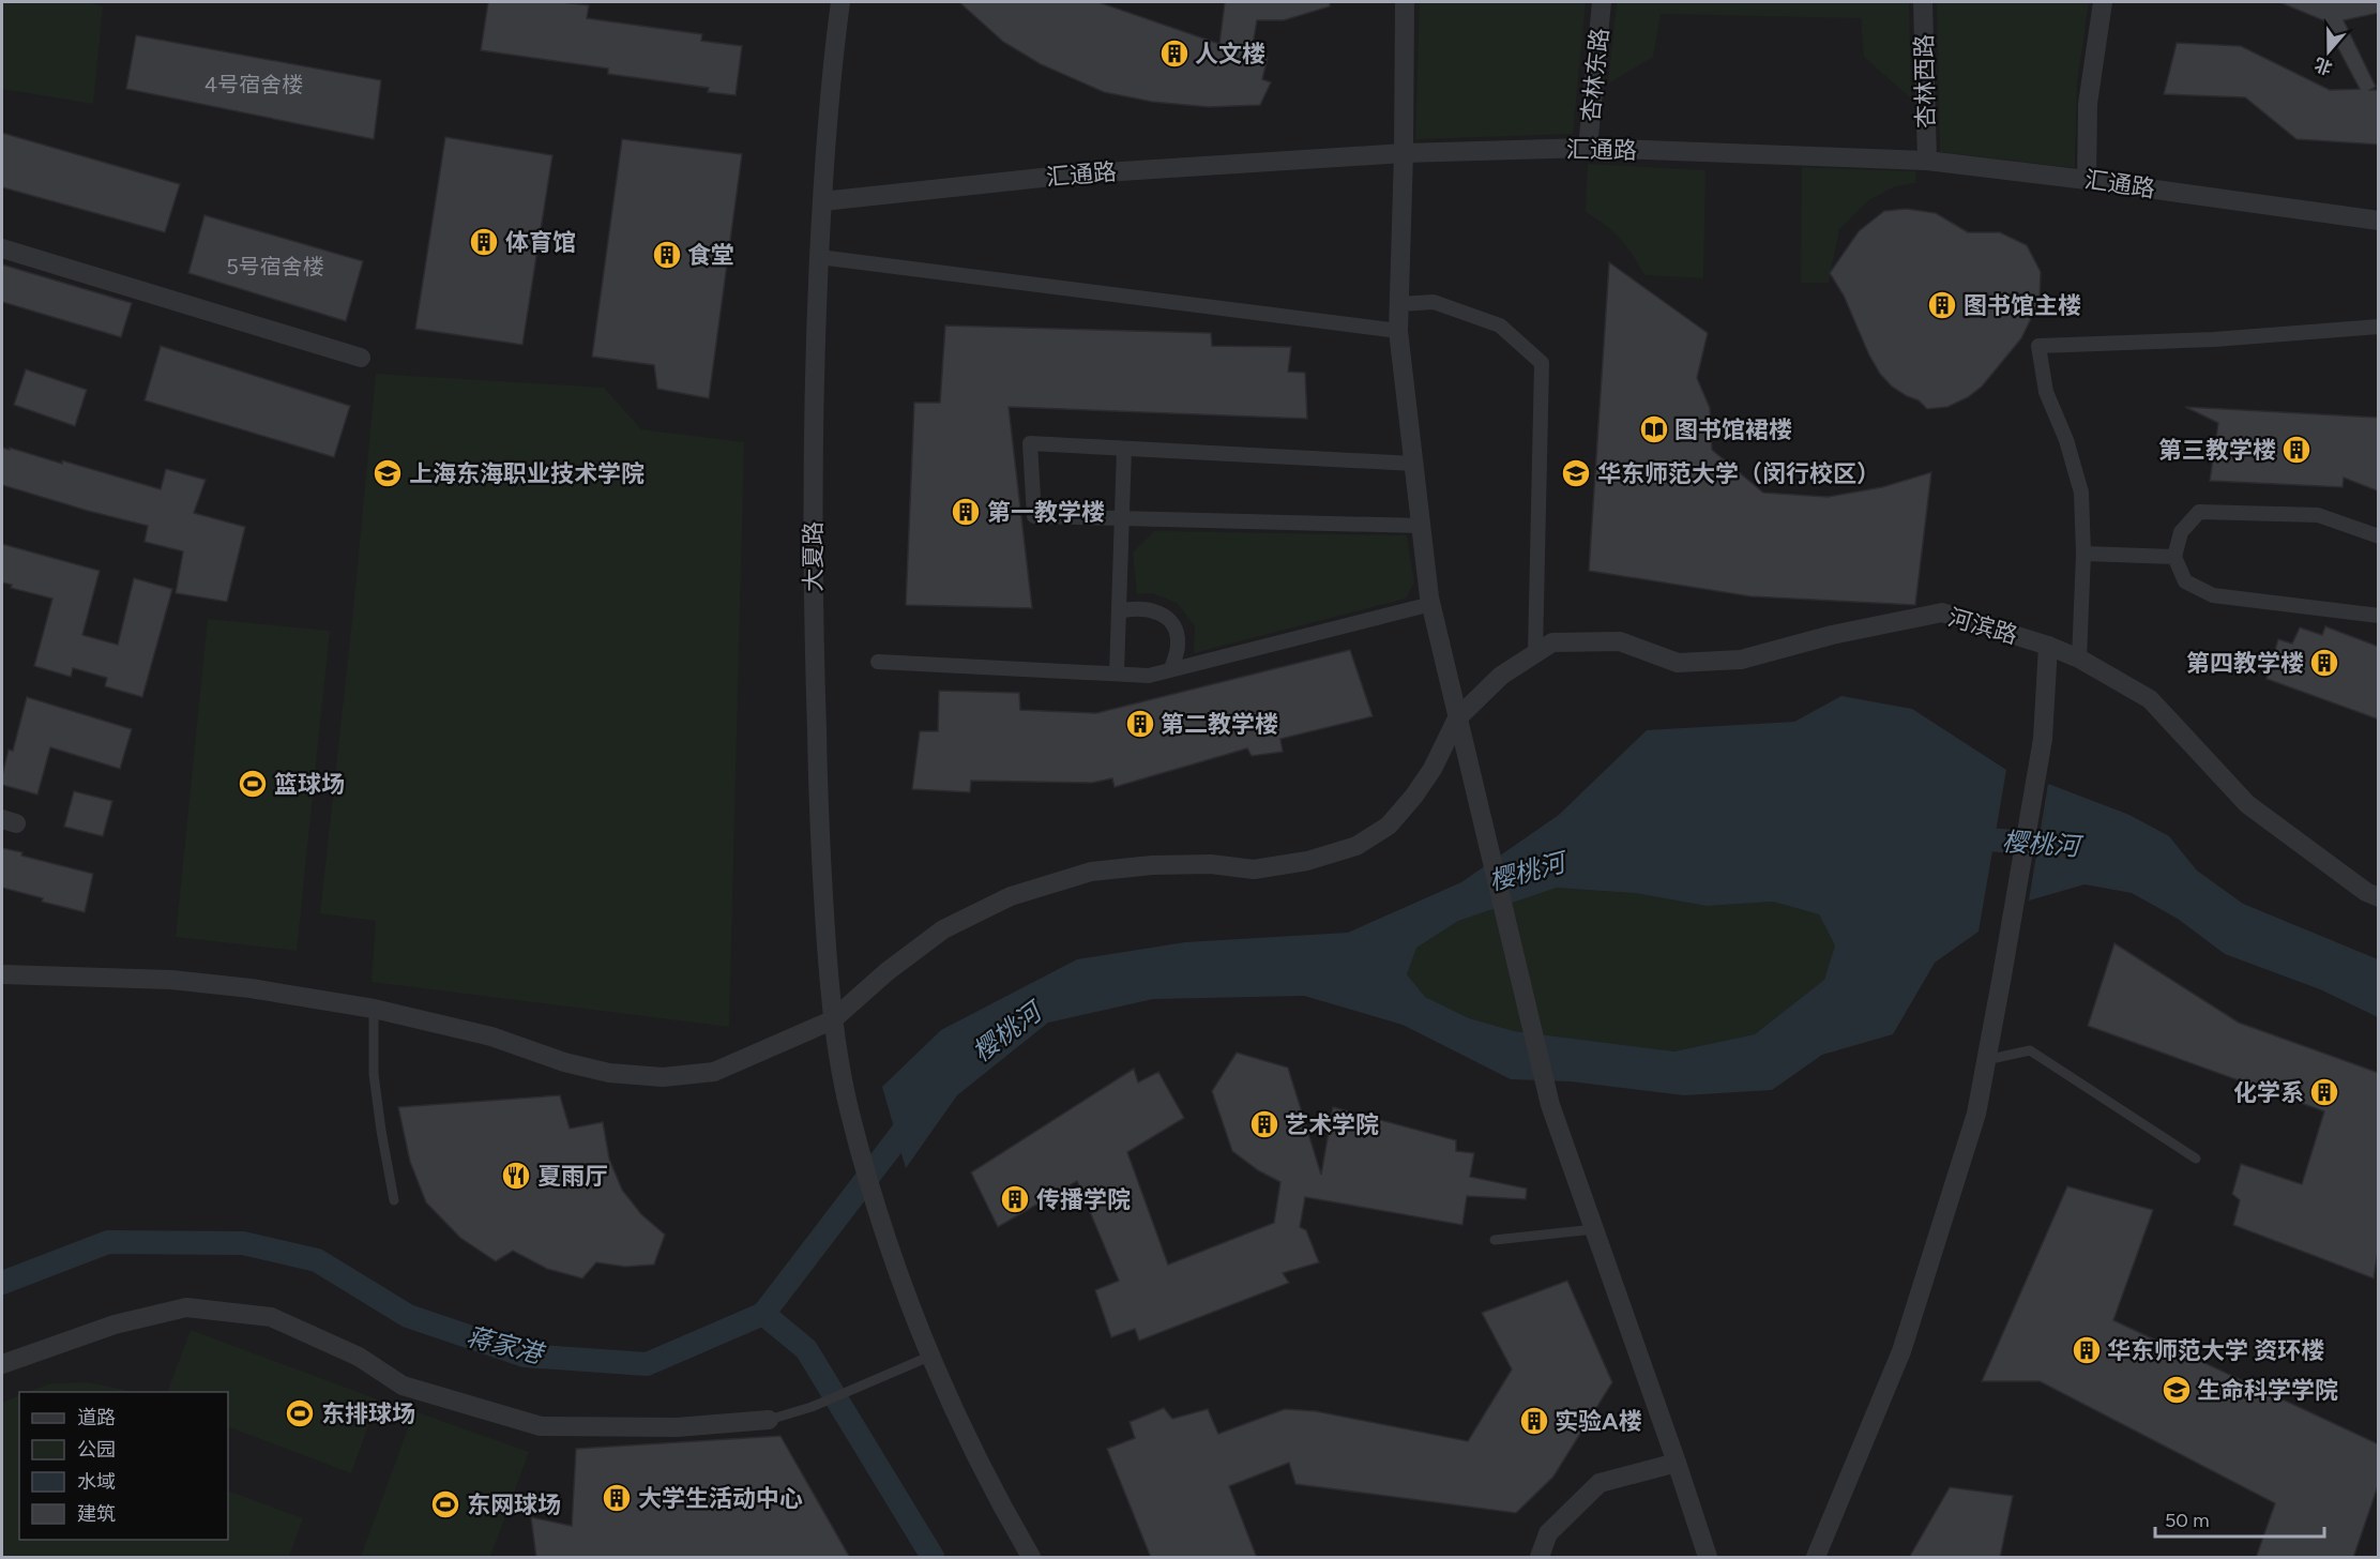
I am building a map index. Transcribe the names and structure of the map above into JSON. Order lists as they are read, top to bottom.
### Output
{
  "streets": {
    "street": [
      "杏林东路",
      "杏林西路",
      "汇通路",
      "大夏路",
      "河滨路"
    ]
  },
  "crossings": [
    ["杏林东路", "汇通路"],
    ["杏林西路", "汇通路"],
    ["汇通路", "大夏路"],
    ["大夏路", "河滨路"]
  ],
  "water": ["樱桃河", "蒋家港"],
  "places": {
    "building": [
      "人文楼",
      "体育馆",
      "食堂",
      "图书馆主楼",
      "第三教学楼",
      "第一教学楼",
      "第四教学楼",
      "第二教学楼",
      "化学系",
      "艺术学院",
      "传播学院",
      "华东师范大学 资环楼",
      "实验A楼",
      "大学生活动中心"
    ],
    "library": ["图书馆裙楼"],
    "school or university": ["上海东海职业技术学院", "华东师范大学（闵行校区）", "生命科学学院"],
    "sports": ["篮球场", "东排球场", "东网球场"],
    "restaurant": ["夏雨厅"]
  },
  "house_numbers": ["4号宿舍楼", "5号宿舍楼"],
  "legend": [
    "道路",
    "公园",
    "水域",
    "建筑"
  ],
  "scale_bar": "50 m",
  "north": "bottom"
}
